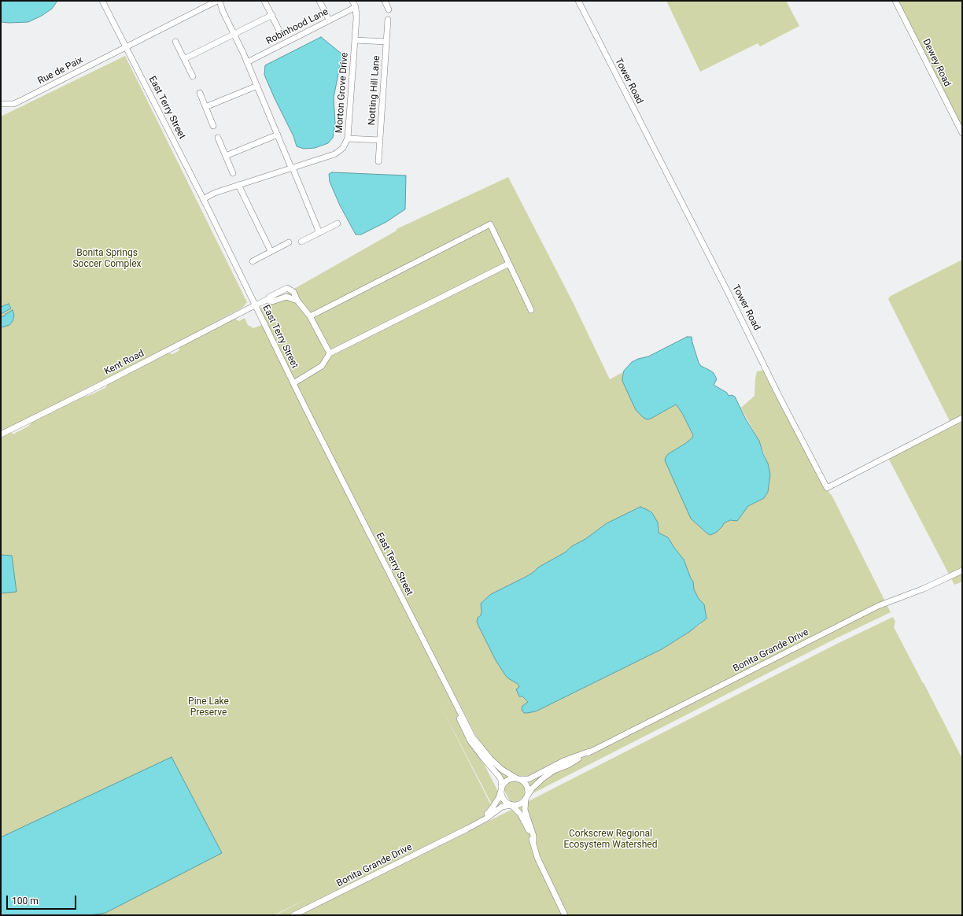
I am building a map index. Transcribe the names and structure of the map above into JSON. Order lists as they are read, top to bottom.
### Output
{
  "streets": {
    "street": [
      "Robinhood Lane",
      "Dewey Road",
      "Rue de Paix",
      "Tower Road",
      "Notting Hill Lane",
      "Morton Grove Drive",
      "East Terry Street",
      "Kent Road",
      "Bonita Grande Drive"
    ]
  },
  "crossings": [
    ["Robinhood Lane", "Morton Grove Drive"],
    ["Rue de Paix", "East Terry Street"],
    ["Morton Grove Drive", "East Terry Street"],
    ["East Terry Street", "Kent Road"],
    ["East Terry Street", "Bonita Grande Drive"]
  ],
  "parks": ["Bonita Springs Soccer Complex", "Pine Lake Preserve", "Corkscrew Regional Ecosystem Watershed"],
  "scale_bar": "100 m"
}
